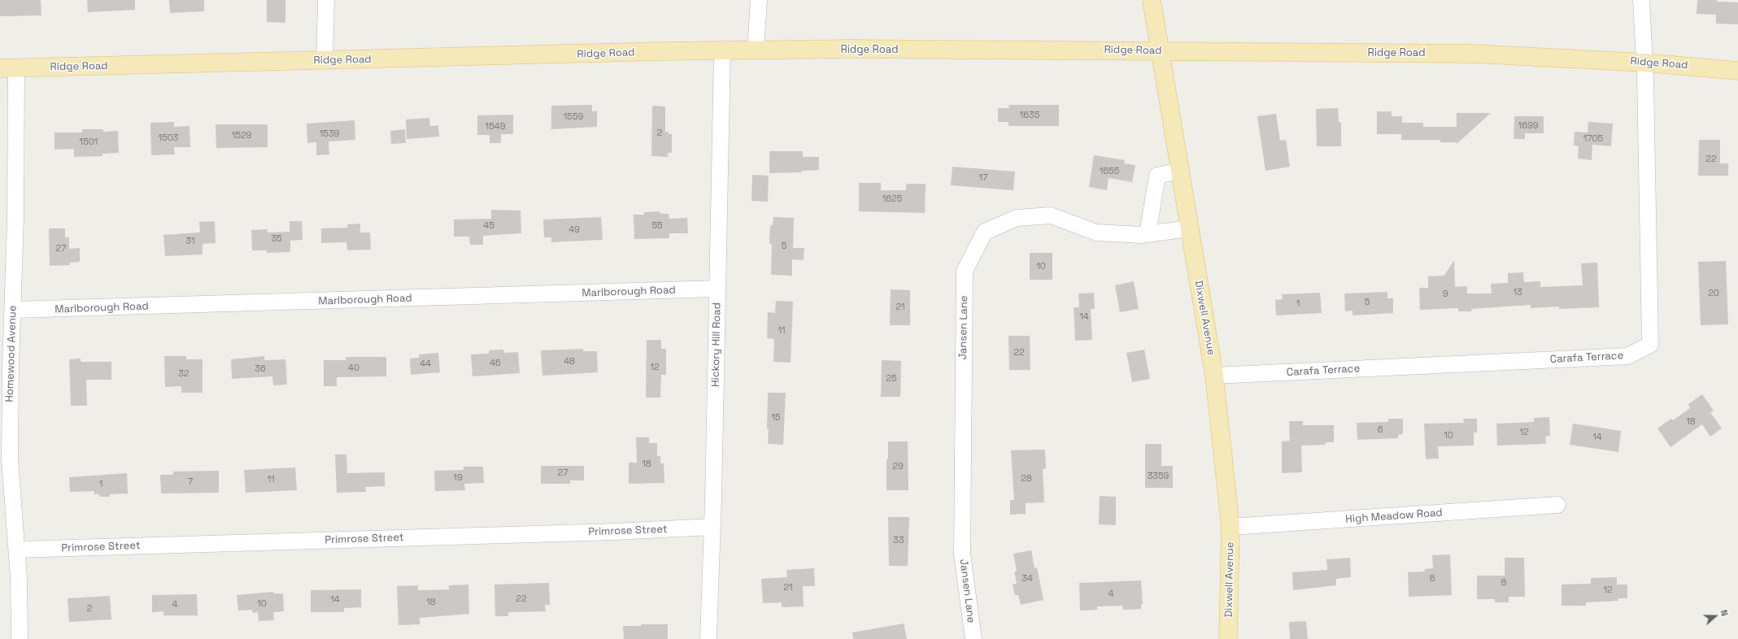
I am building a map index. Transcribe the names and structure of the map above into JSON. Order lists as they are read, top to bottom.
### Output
{
  "streets": {
    "main road": ["Ridge Road", "Dixwell Avenue"],
    "street": [
      "Marlborough Road",
      "Jansen Lane",
      "Hickory Hill Road",
      "Homewood Avenue",
      "Carafa Terrace",
      "High Meadow Road",
      "Primrose Street"
    ]
  },
  "crossings": [
    ["Ridge Road", "Dixwell Avenue"],
    ["Ridge Road", "Hickory Hill Road"],
    ["Ridge Road", "Homewood Avenue"],
    ["Ridge Road", "Carafa Terrace"],
    ["Marlborough Road", "Hickory Hill Road"],
    ["Marlborough Road", "Homewood Avenue"],
    ["Dixwell Avenue", "Jansen Lane"],
    ["Dixwell Avenue", "Carafa Terrace"],
    ["Dixwell Avenue", "High Meadow Road"],
    ["Hickory Hill Road", "Primrose Street"],
    ["Homewood Avenue", "Primrose Street"]
  ],
  "house_numbers": [
    "1635",
    "1559",
    "1699",
    "1549",
    "2",
    "1539",
    "1529",
    "1503",
    "1705",
    "1501",
    "22",
    "1655",
    "17",
    "1625",
    "45",
    "55",
    "49",
    "35",
    "31",
    "5",
    "27",
    "10",
    "13",
    "20",
    "9",
    "5",
    "1",
    "21",
    "14",
    "11",
    "22",
    "48",
    "46",
    "44",
    "12",
    "40",
    "36",
    "32",
    "25",
    "15",
    "18",
    "6",
    "12",
    "10",
    "14",
    "18",
    "29",
    "27",
    "3359",
    "19",
    "28",
    "11",
    "7",
    "1",
    "33",
    "34",
    "6",
    "8",
    "21",
    "12",
    "4",
    "22",
    "14",
    "18",
    "10",
    "4",
    "2"
  ],
  "north": "right"
}
